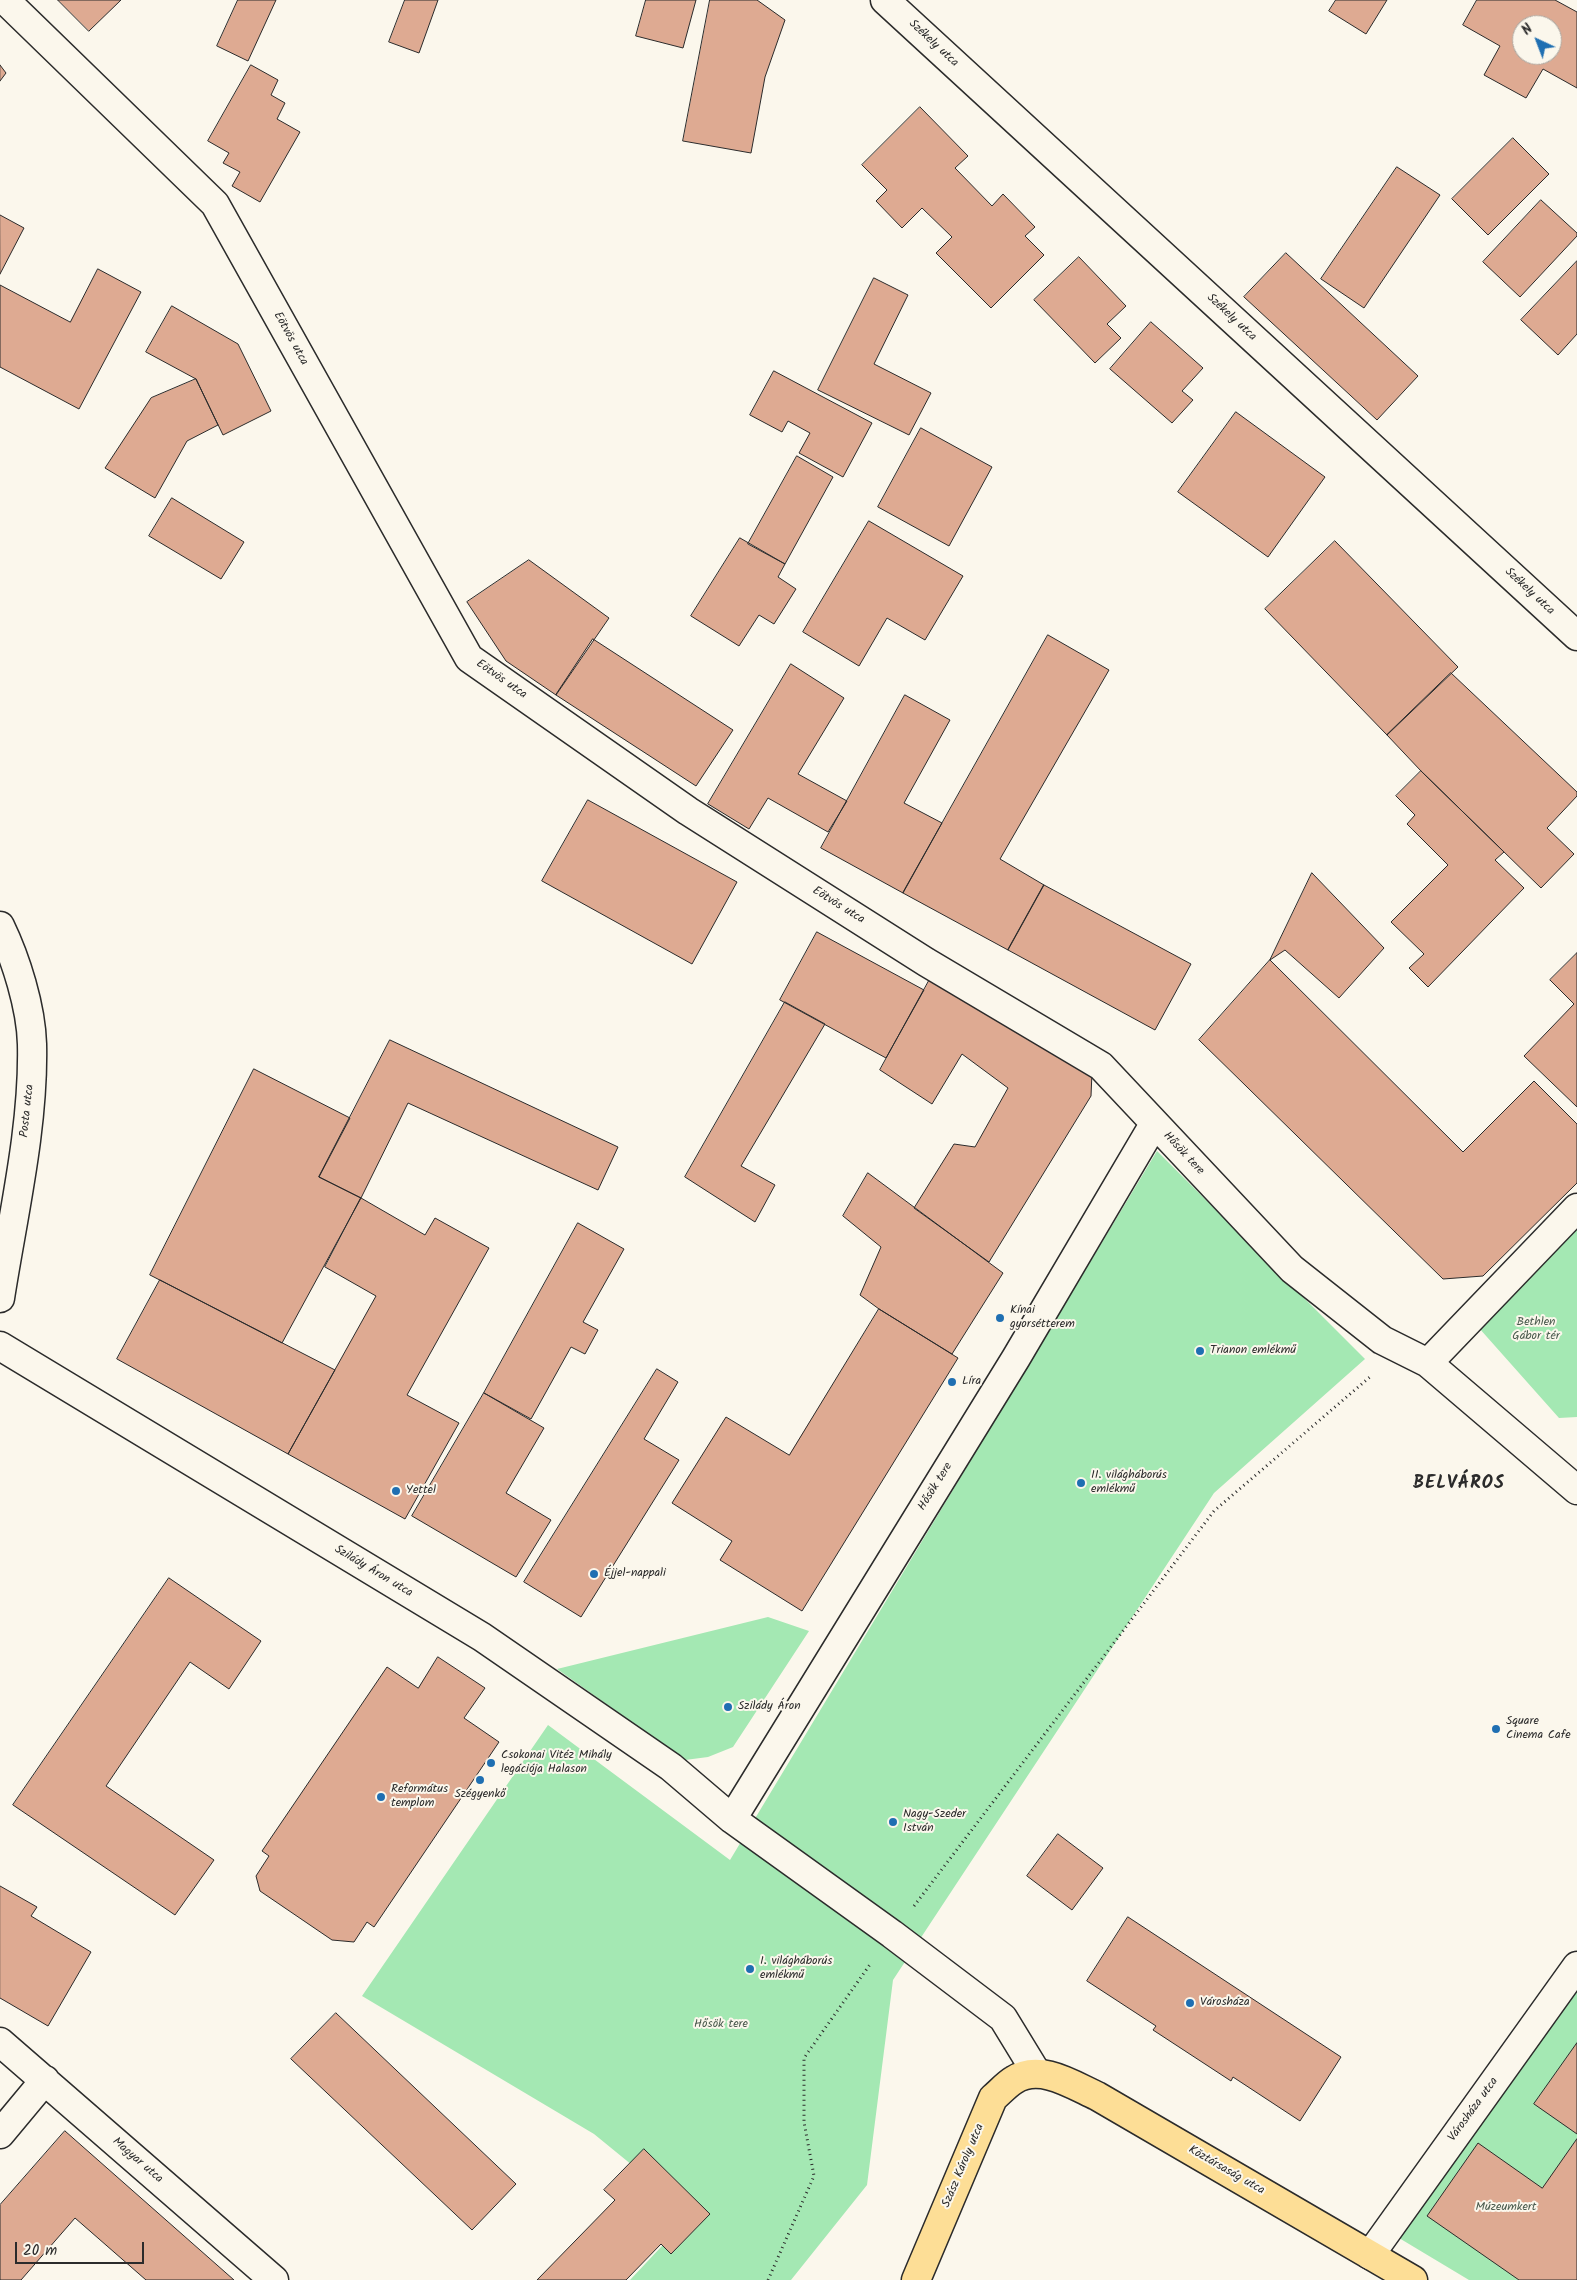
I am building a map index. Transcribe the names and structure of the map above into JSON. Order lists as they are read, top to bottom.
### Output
{
  "streets": {
    "main road": ["Szász Károly utca", "Köztársaság utca"],
    "street": [
      "Székely utca",
      "Eötvös utca",
      "Posta utca",
      "Hősök tere",
      "Szilády Áron utca",
      "Városháza utca",
      "Magyar utca"
    ]
  },
  "crossings": [
    ["Eötvös utca", "Hősök tere"],
    ["Hősök tere", "Szilády Áron utca"],
    ["Városháza utca", "Köztársaság utca"],
    ["Szász Károly utca", "Köztársaság utca"]
  ],
  "districts": ["BELVÁROS"],
  "parks": ["Bethlen Gábor tér", "Hősök tere", "Múzeumkert"],
  "places": [
    "Kínai gyorsétterem",
    "Trianon emlékmű",
    "Líra",
    "II. világháborús emlékmű",
    "Yettel",
    "Éjjel-nappali",
    "Szilády Áron",
    "Square Cinema Cafe",
    "Csokonai Vitéz Mihály legációja Halason",
    "Szégyenkő",
    "Református templom",
    "Nagy-Szeder István",
    "I. világháborús emlékmű",
    "Városháza"
  ],
  "scale_bar": "20 m",
  "north": "top left"
}
